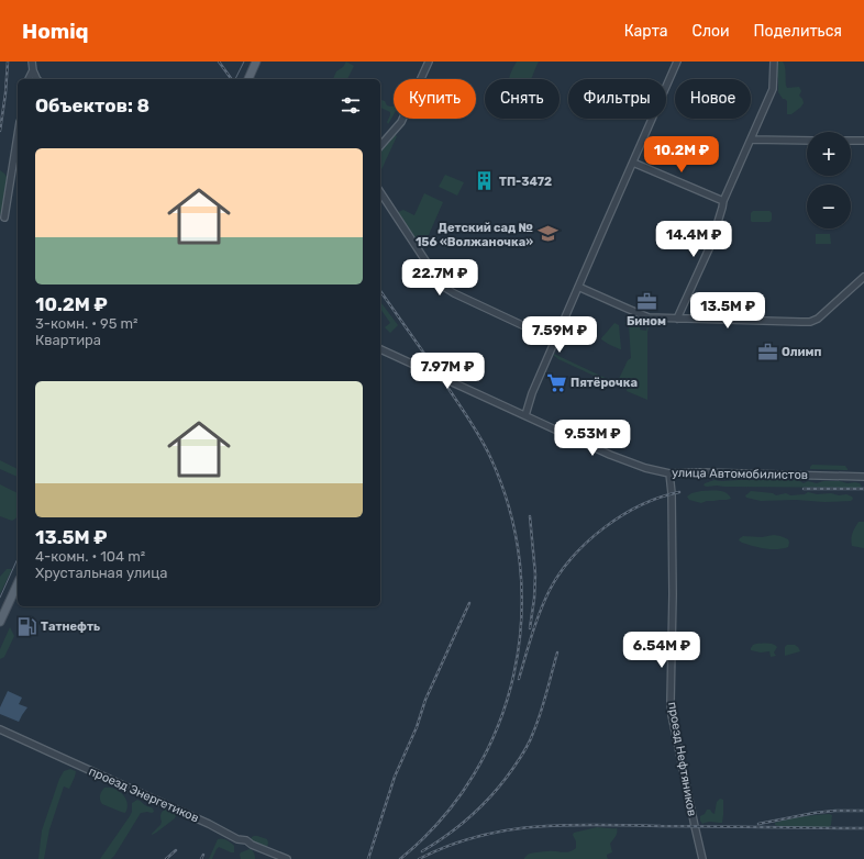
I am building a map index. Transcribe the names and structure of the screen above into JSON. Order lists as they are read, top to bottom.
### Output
{
  "streets": {
    "street": ["улица Автомобилистов", "проезд Нефтяников", "проезд Энергетиков"]
  },
  "crossings": [
    ["улица Автомобилистов", "проезд Нефтяников"]
  ],
  "places": {
    "building": ["ТП-3472"],
    "school or university": ["Детский сад № 156 «Волжаночка»"],
    "office": ["Бином", "Олимп"],
    "supermarket": ["Пятёрочка"],
    "fuel station": ["Татнефть"]
  },
  "page": {
    "header": "Homiq",
    "nav": ["Карта", "Слои", "Поделиться"],
    "chip": [
      "Купить",
      "Снять",
      "Фильтры",
      "Новое"
    ],
    "heading": "Объектов: 8",
    "map_buttons": ["+", "−"],
    "list": [
      {
        "name": "10.2M ₽",
        "note": "3-комн. · 95 m² · Квартира"
      },
      {
        "name": "13.5M ₽",
        "note": "4-комн. · 104 m² · Хрустальная улица"
      }
    ],
    "price": [
      "10.2M ₽",
      "14.4M ₽",
      "22.7M ₽",
      "13.5M ₽",
      "7.59M ₽",
      "7.97M ₽",
      "9.53M ₽",
      "6.54M ₽"
    ]
  }
}
